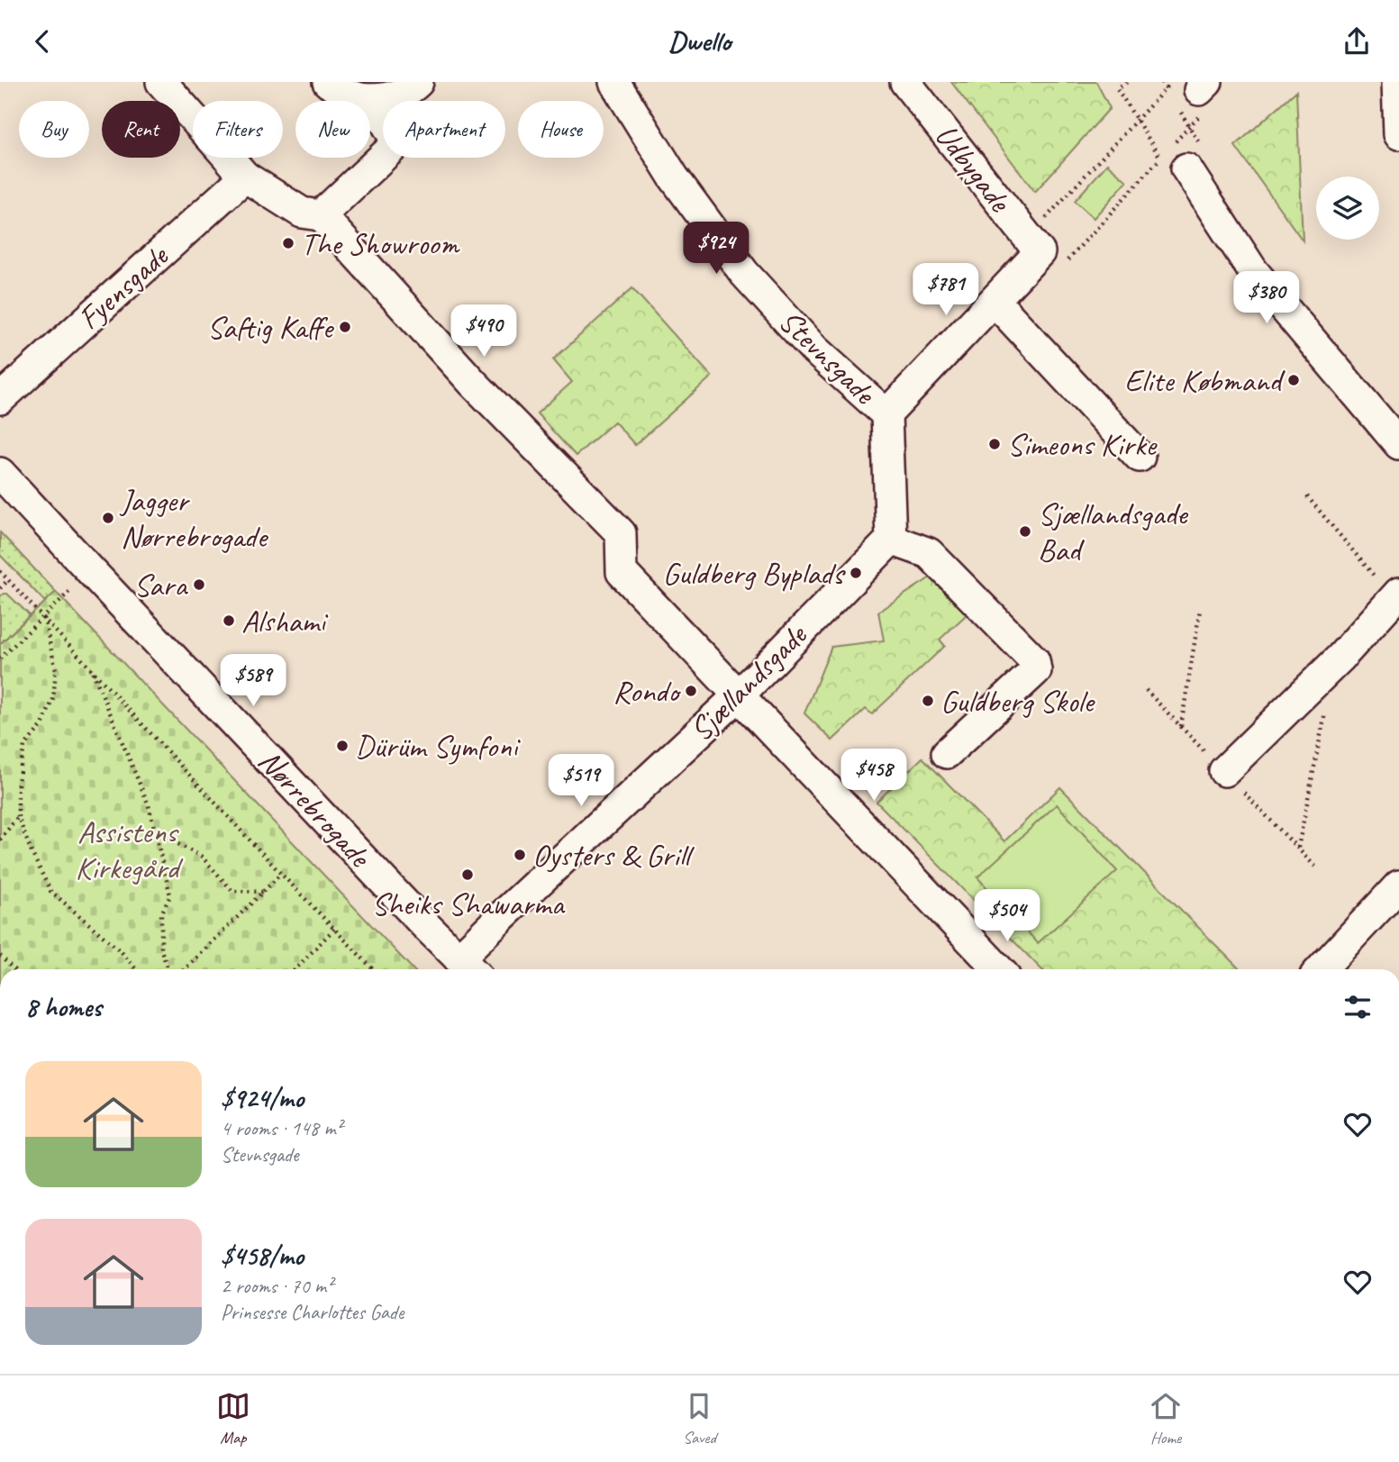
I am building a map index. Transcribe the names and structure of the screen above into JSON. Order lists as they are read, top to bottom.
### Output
{
  "streets": {
    "street": [
      "Udbygade",
      "Fyensgade",
      "Stevnsgade",
      "Sjællandsgade",
      "Nørrebrogade"
    ]
  },
  "crossings": [
    ["Sjællandsgade", "Nørrebrogade"]
  ],
  "parks": ["Assistens Kirkegård"],
  "places": [
    "The Showroom",
    "Saftig Kaffe",
    "Elite Købmand",
    "Simeons Kirke",
    "Jagger Nørrebrogade",
    "Sjællandsgade Bad",
    "Guldberg Byplads",
    "Sara",
    "Alshami",
    "Rondo",
    "Guldberg Skole",
    "Dürüm Symfoni",
    "Oysters & Grill",
    "Sheiks Shawarma"
  ],
  "page": {
    "header": "Dwello",
    "chip": [
      "Buy",
      "Rent",
      "Filters",
      "New",
      "Apartment",
      "House"
    ],
    "price": [
      "$924",
      "$781",
      "$380",
      "$490",
      "$589",
      "$458",
      "$519",
      "$504"
    ],
    "heading": "8 homes",
    "list": [
      {
        "name": "$924/mo",
        "note": "4 rooms · 148 m² · Stevnsgade"
      },
      {
        "name": "$458/mo",
        "note": "2 rooms · 70 m² · Prinsesse Charlottes Gade"
      }
    ],
    "tabs": ["Map", "Saved", "Home"]
  }
}
